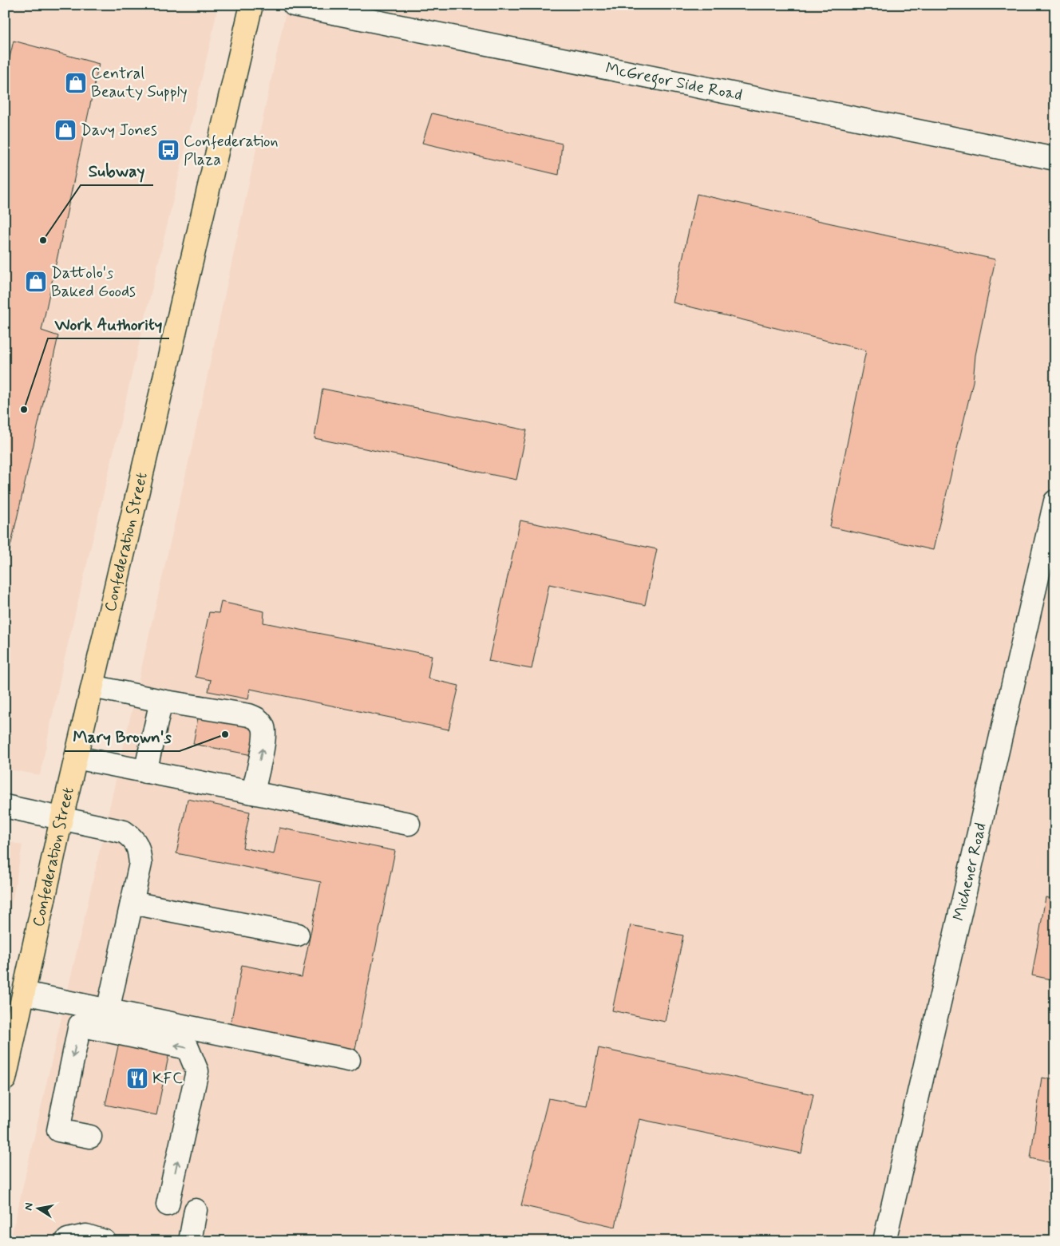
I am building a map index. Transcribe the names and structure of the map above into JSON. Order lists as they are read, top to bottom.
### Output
{
  "streets": {
    "main road": ["Confederation Street"],
    "street": ["McGregor Side Road", "Michener Road"]
  },
  "places": {
    "shop": ["Central Beauty Supply", "Davy Jones", "Dattolo's Baked Goods"],
    "bus stop": ["Confederation Plaza"],
    "other": ["Subway", "Work Authority", "Mary Brown's"],
    "restaurant": ["KFC"]
  },
  "north": "left"
}
